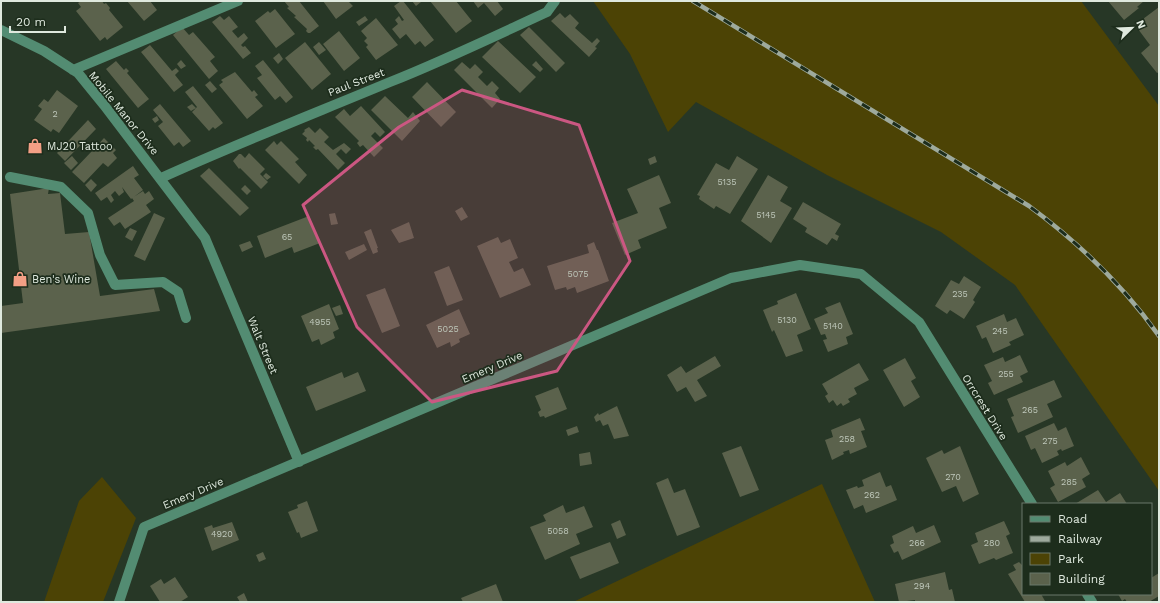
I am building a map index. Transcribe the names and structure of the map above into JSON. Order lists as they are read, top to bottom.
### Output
{
  "streets": {
    "street": [
      "Paul Street",
      "Mobile Manor Drive",
      "Walt Street",
      "Emery Drive",
      "Orrcrest Drive"
    ]
  },
  "crossings": [
    ["Paul Street", "Mobile Manor Drive"],
    ["Mobile Manor Drive", "Walt Street"],
    ["Walt Street", "Emery Drive"],
    ["Emery Drive", "Orrcrest Drive"]
  ],
  "places": {
    "shop": ["MJ20 Tattoo", "Ben's Wine"]
  },
  "house_numbers": [
    "2",
    "5135",
    "5145",
    "65",
    "5075",
    "235",
    "5130",
    "4955",
    "5140",
    "5025",
    "245",
    "255",
    "265",
    "258",
    "275",
    "270",
    "285",
    "262",
    "5058",
    "4920",
    "266",
    "280",
    "294"
  ],
  "legend": [
    "Road",
    "Railway",
    "Park",
    "Building"
  ],
  "scale_bar": "20 m",
  "north": "top right"
}
